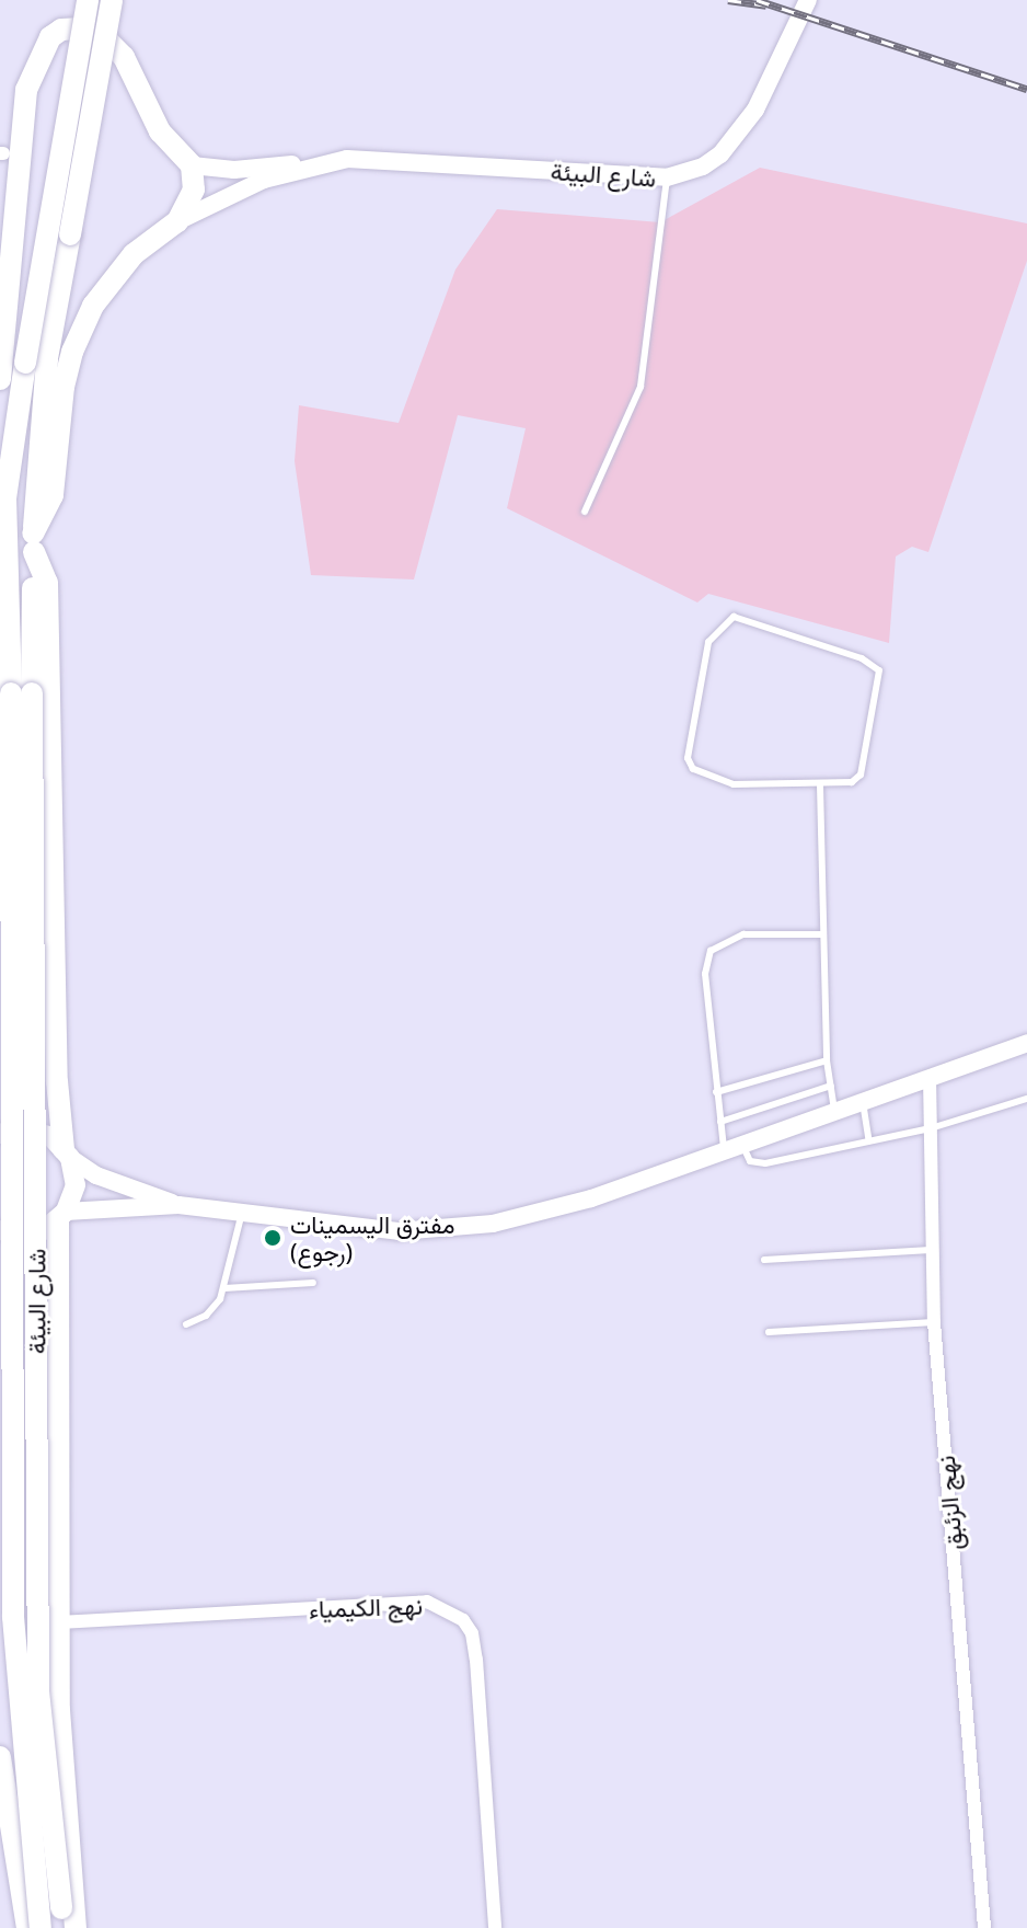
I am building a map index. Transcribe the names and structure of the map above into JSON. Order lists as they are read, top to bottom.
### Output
{
  "streets": {
    "highway": ["شارع البيئة"],
    "street": ["نهج الزئبق", "نهج الكيمياء"]
  },
  "places": ["مفترق اليسمينات (رجوع)"]
}
